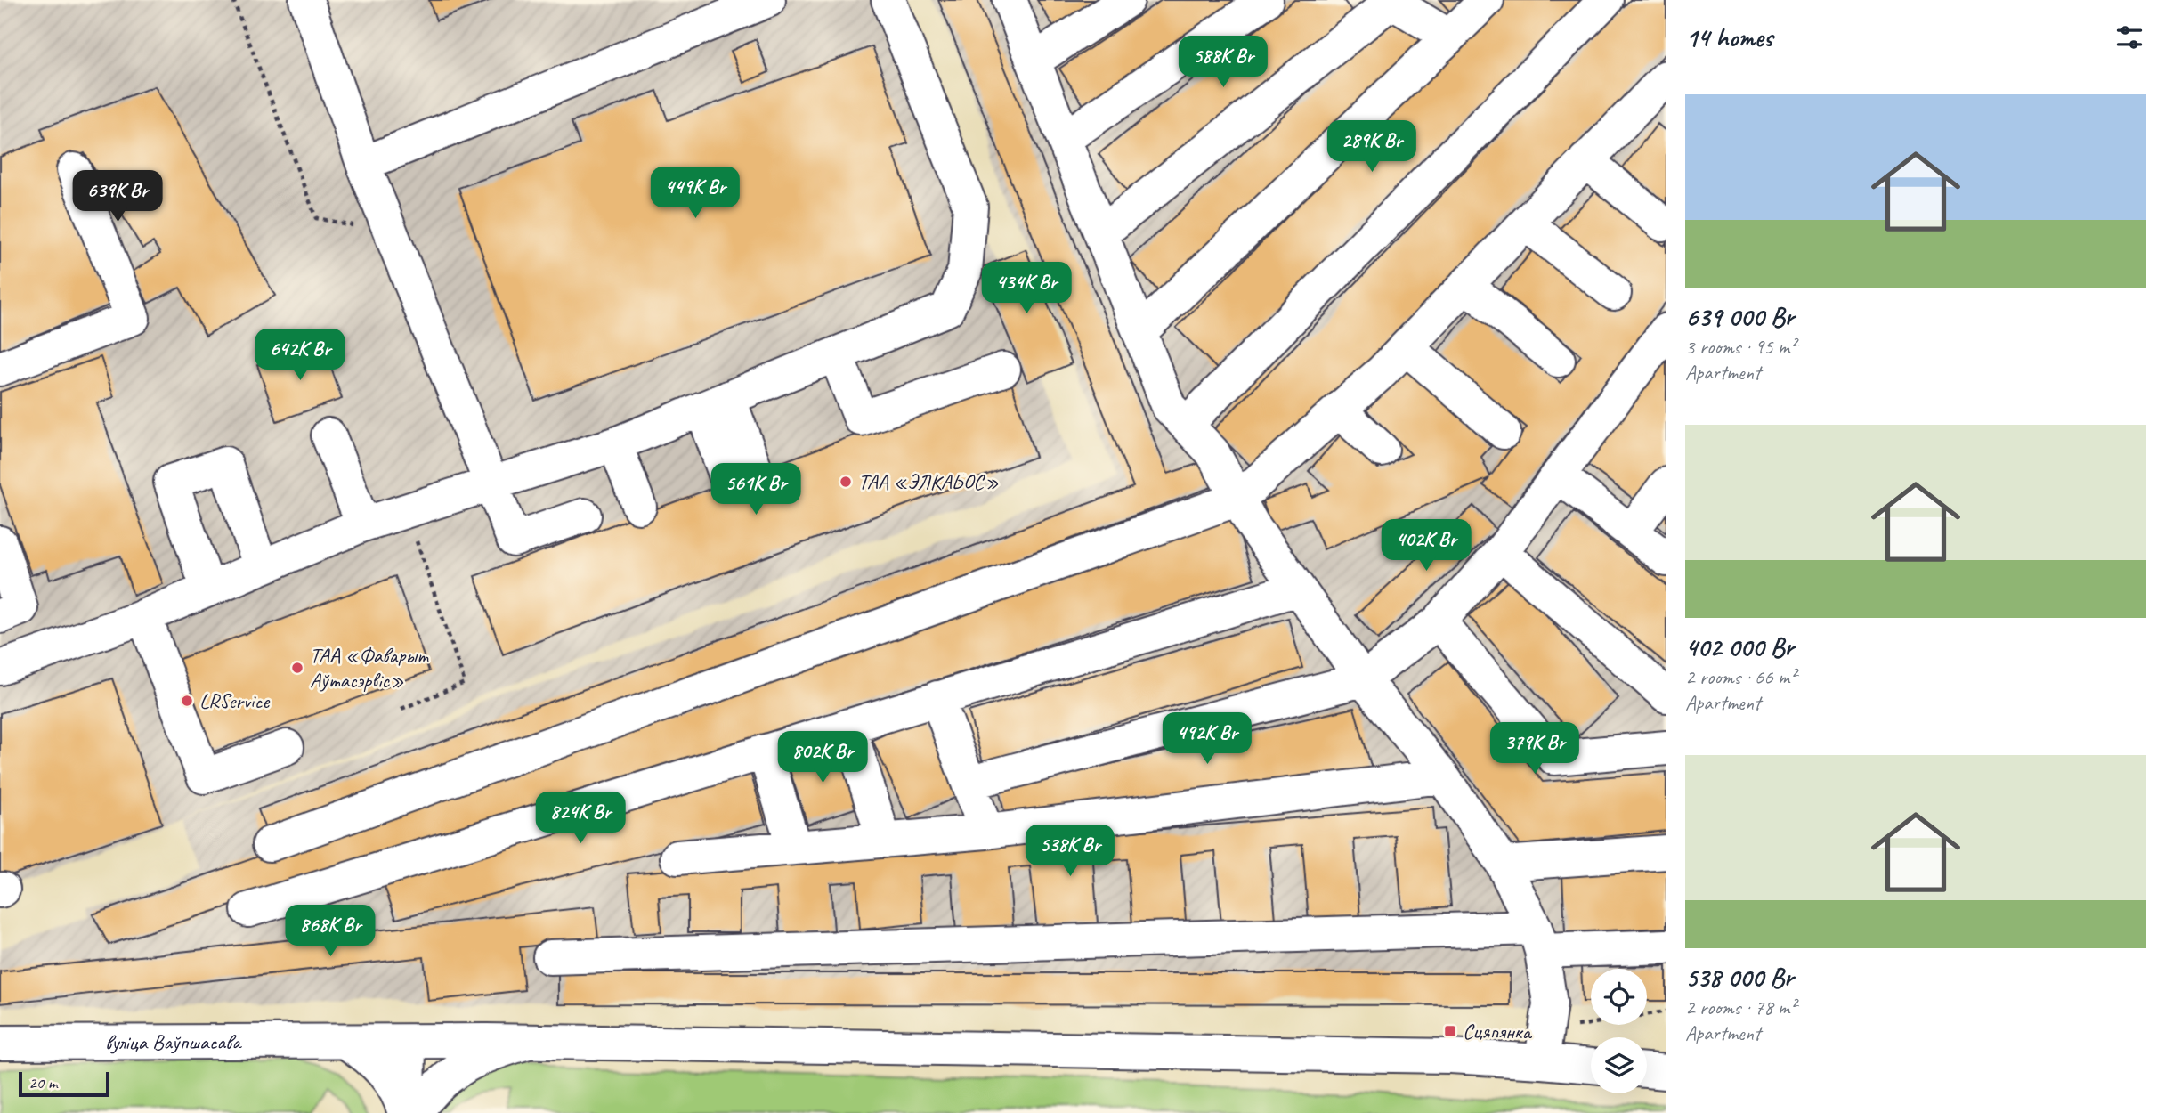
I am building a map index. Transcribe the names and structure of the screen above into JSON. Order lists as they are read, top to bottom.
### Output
{
  "streets": {
    "main road": ["вуліца Ваўпшасава"]
  },
  "places": {
    "other": ["ТАА «ЭЛКАБОС»", "ТАА «Фаварыт Аўтасэрвіс»", "LRService"],
    "transit": ["Сцяпянка"]
  },
  "scale_bar": "20 m",
  "page": {
    "heading": "14 homes",
    "price": [
      "588K Br",
      "289K Br",
      "449K Br",
      "639K Br",
      "434K Br",
      "642K Br",
      "561K Br",
      "402K Br",
      "492K Br",
      "379K Br",
      "802K Br",
      "824K Br",
      "538K Br",
      "868K Br"
    ],
    "list": [
      {
        "name": "639 000 Br",
        "note": "3 rooms · 95 m² · Apartment"
      },
      {
        "name": "402 000 Br",
        "note": "2 rooms · 66 m² · Apartment"
      },
      {
        "name": "538 000 Br",
        "note": "2 rooms · 78 m² · Apartment"
      }
    ],
    "scale": "20 m"
  }
}
